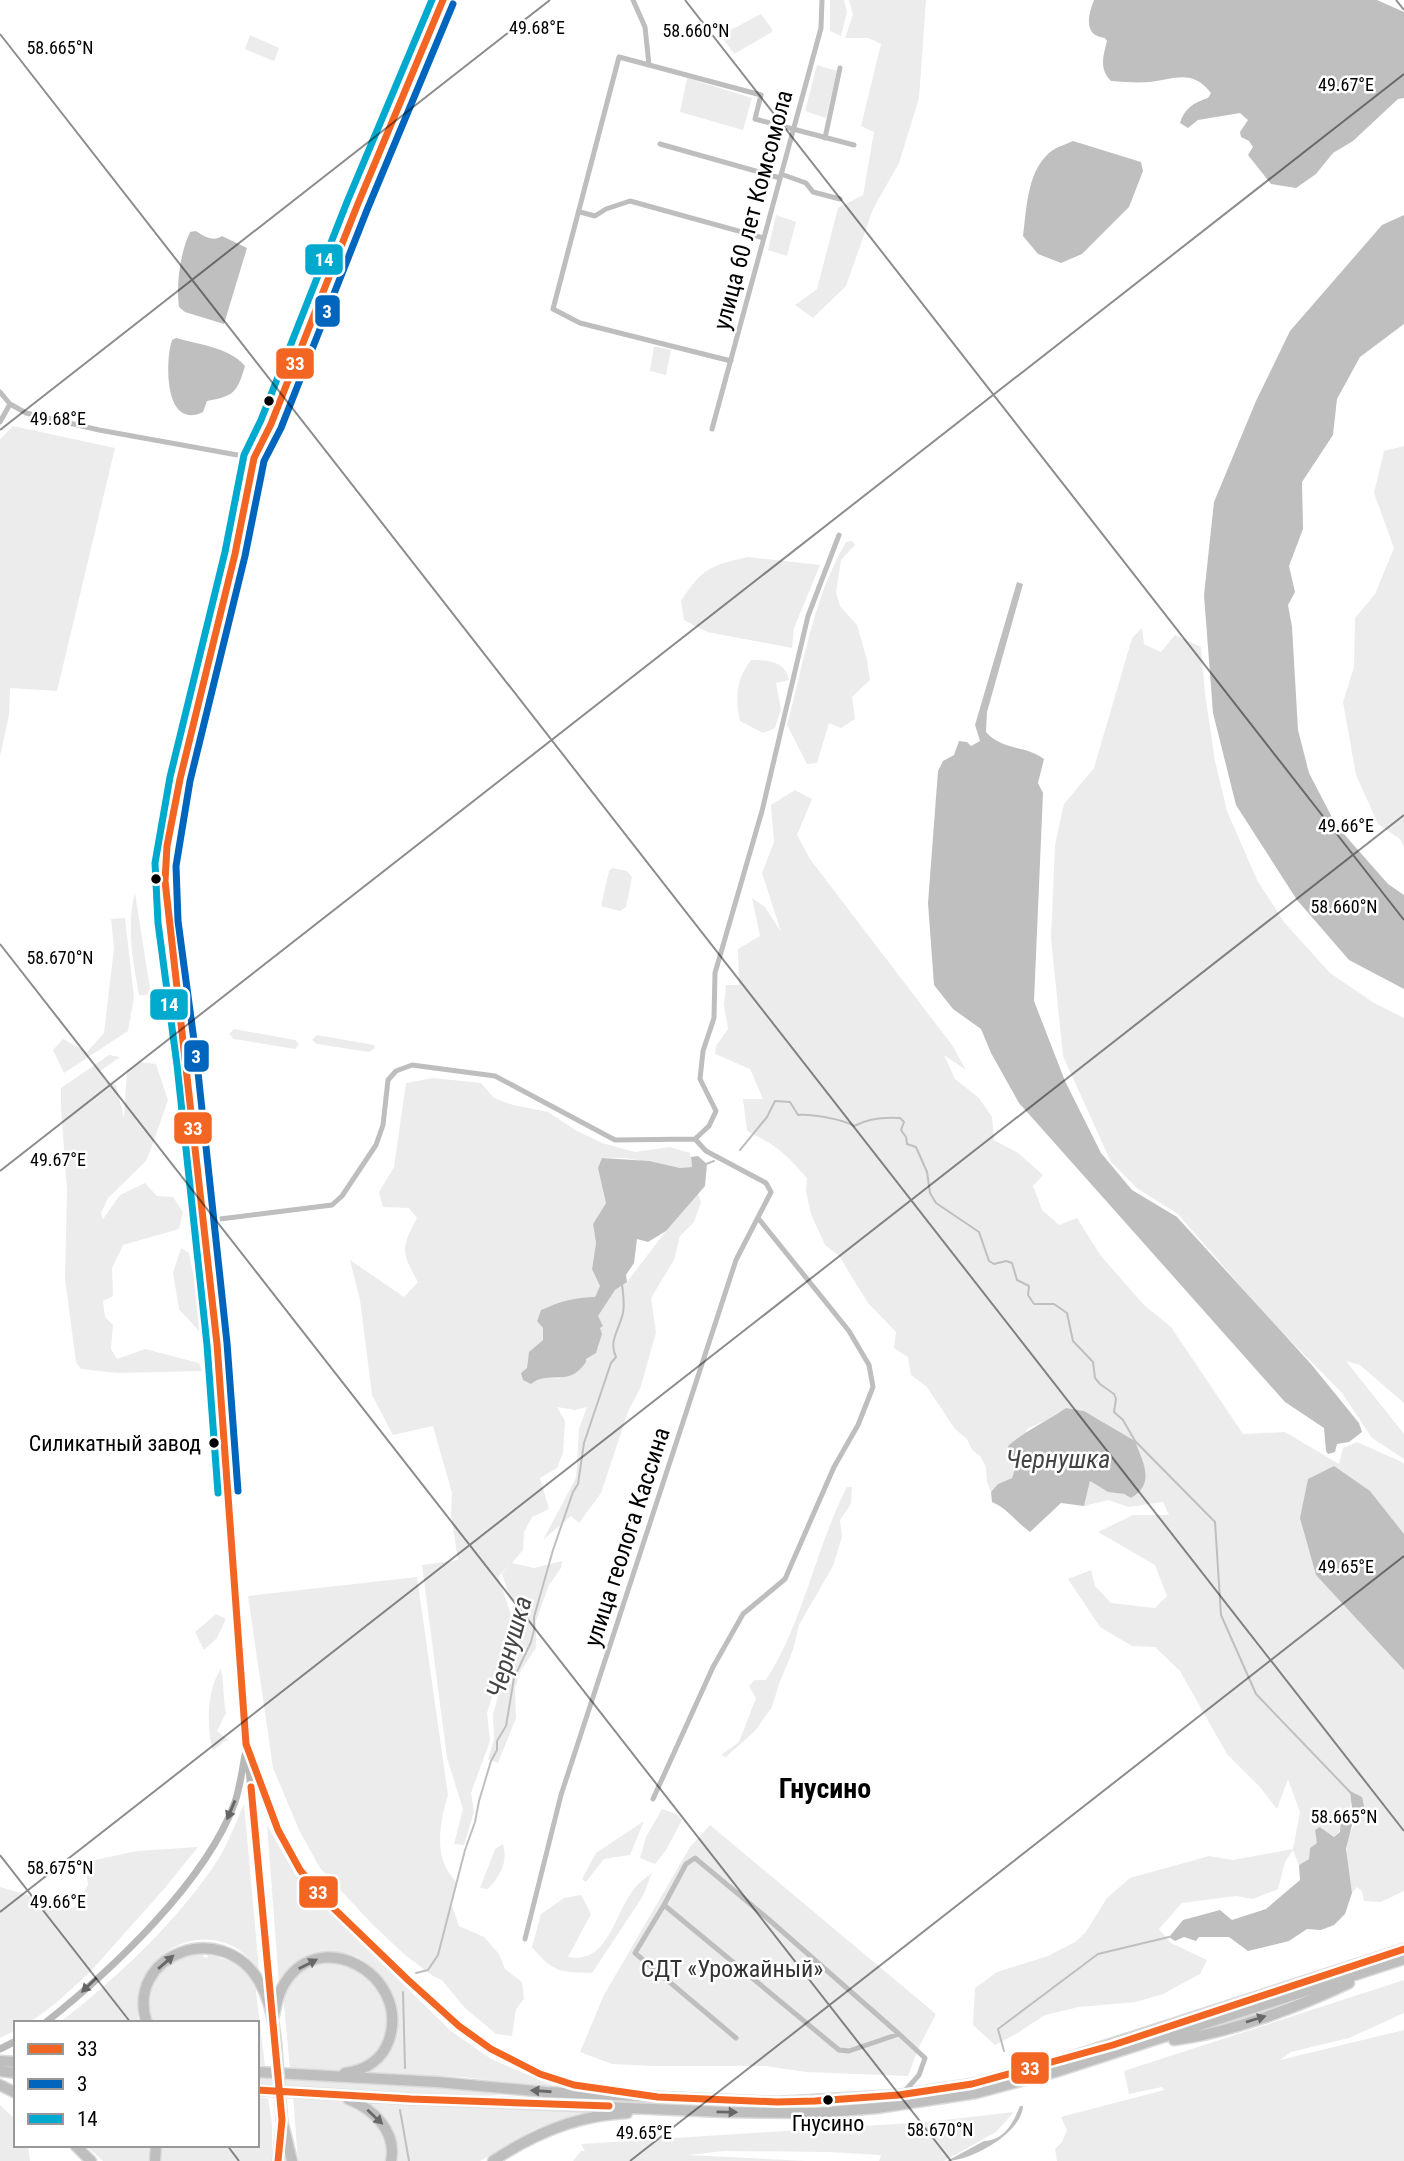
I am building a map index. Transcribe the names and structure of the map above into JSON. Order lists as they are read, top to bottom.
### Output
{
  "streets": {
    "street": ["улица 60 лет Комсомола", "улица геолога Кассина"]
  },
  "districts": ["Гнусино"],
  "water": ["Чернушка"],
  "parks": ["СДТ «Урожайный»"],
  "places": ["Силикатный завод", "Гнусино"],
  "lines": ["transit line 33", "transit line 14", "transit line 3"],
  "legend": ["33", "3", "14"],
  "coordinates": [
    "49.68°E",
    "58.660°N",
    "58.665°N",
    "49.67°E",
    "49.66°E",
    "58.670°N",
    "49.65°E",
    "58.675°N"
  ]
}
